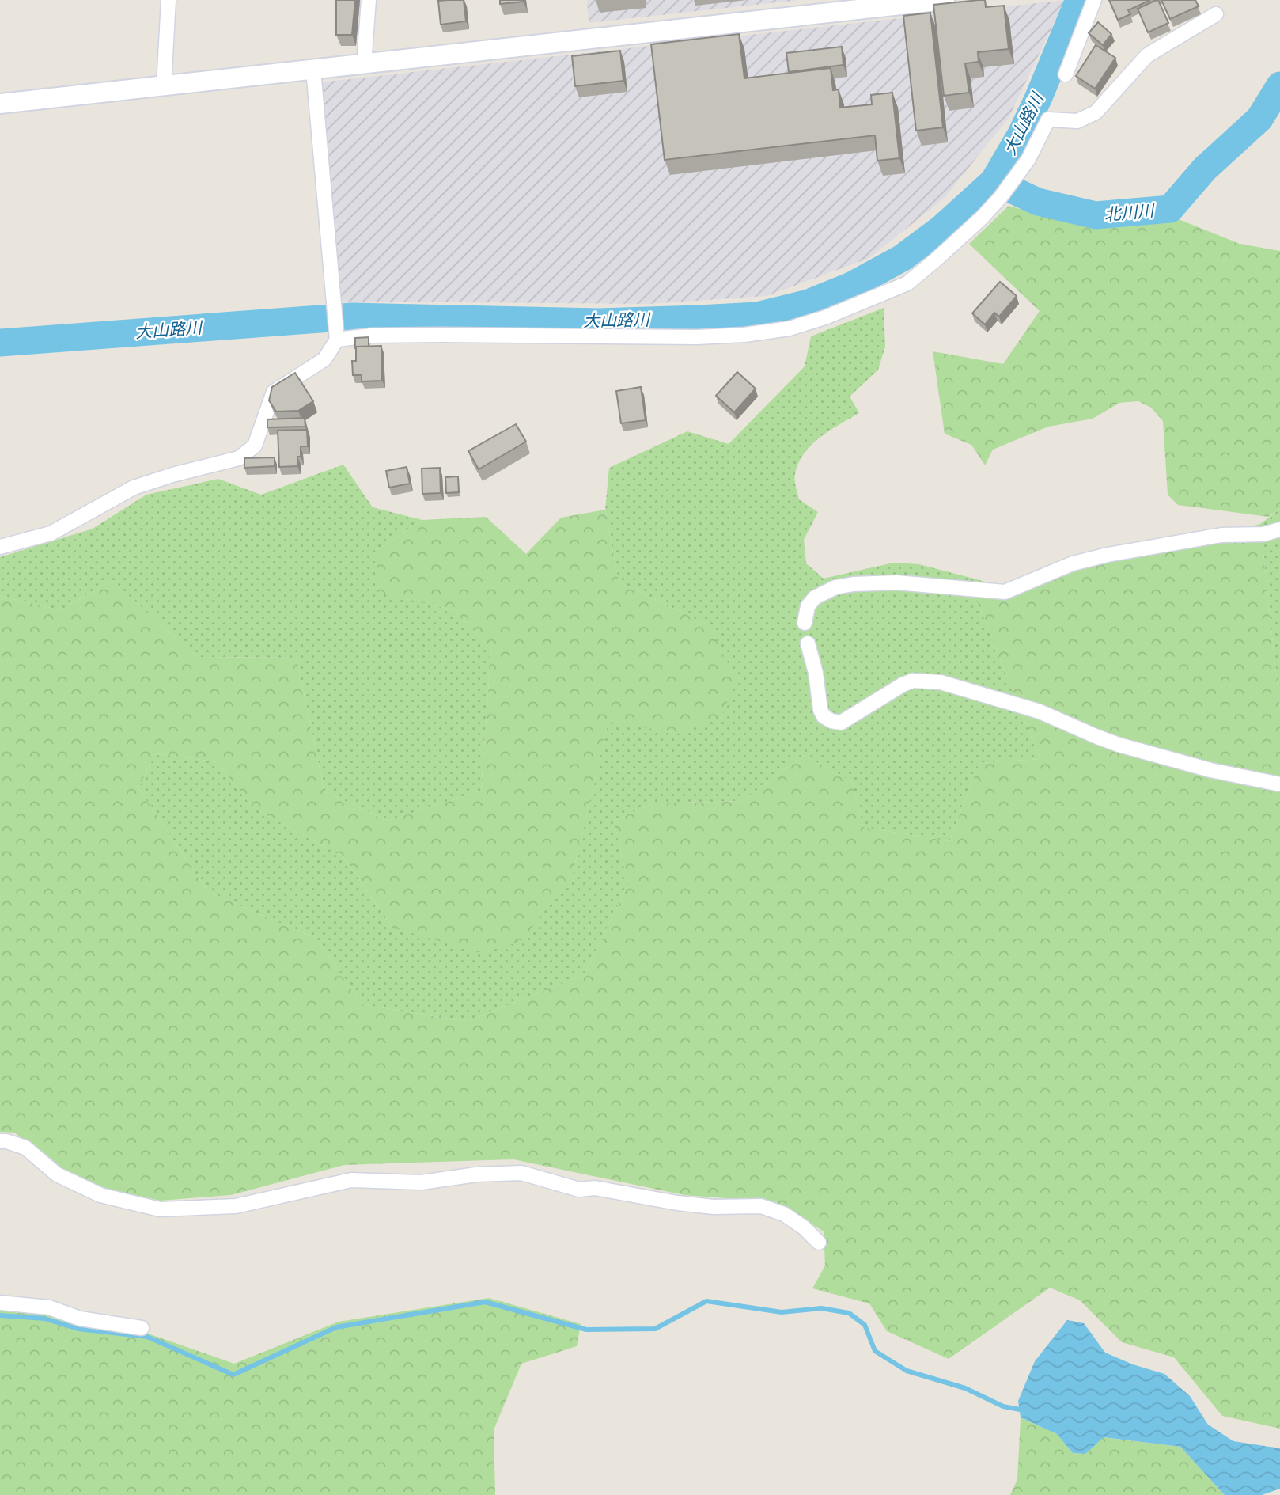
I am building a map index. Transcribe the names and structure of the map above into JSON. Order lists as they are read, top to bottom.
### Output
{
  "water": ["大山路川", "北川川"]
}
